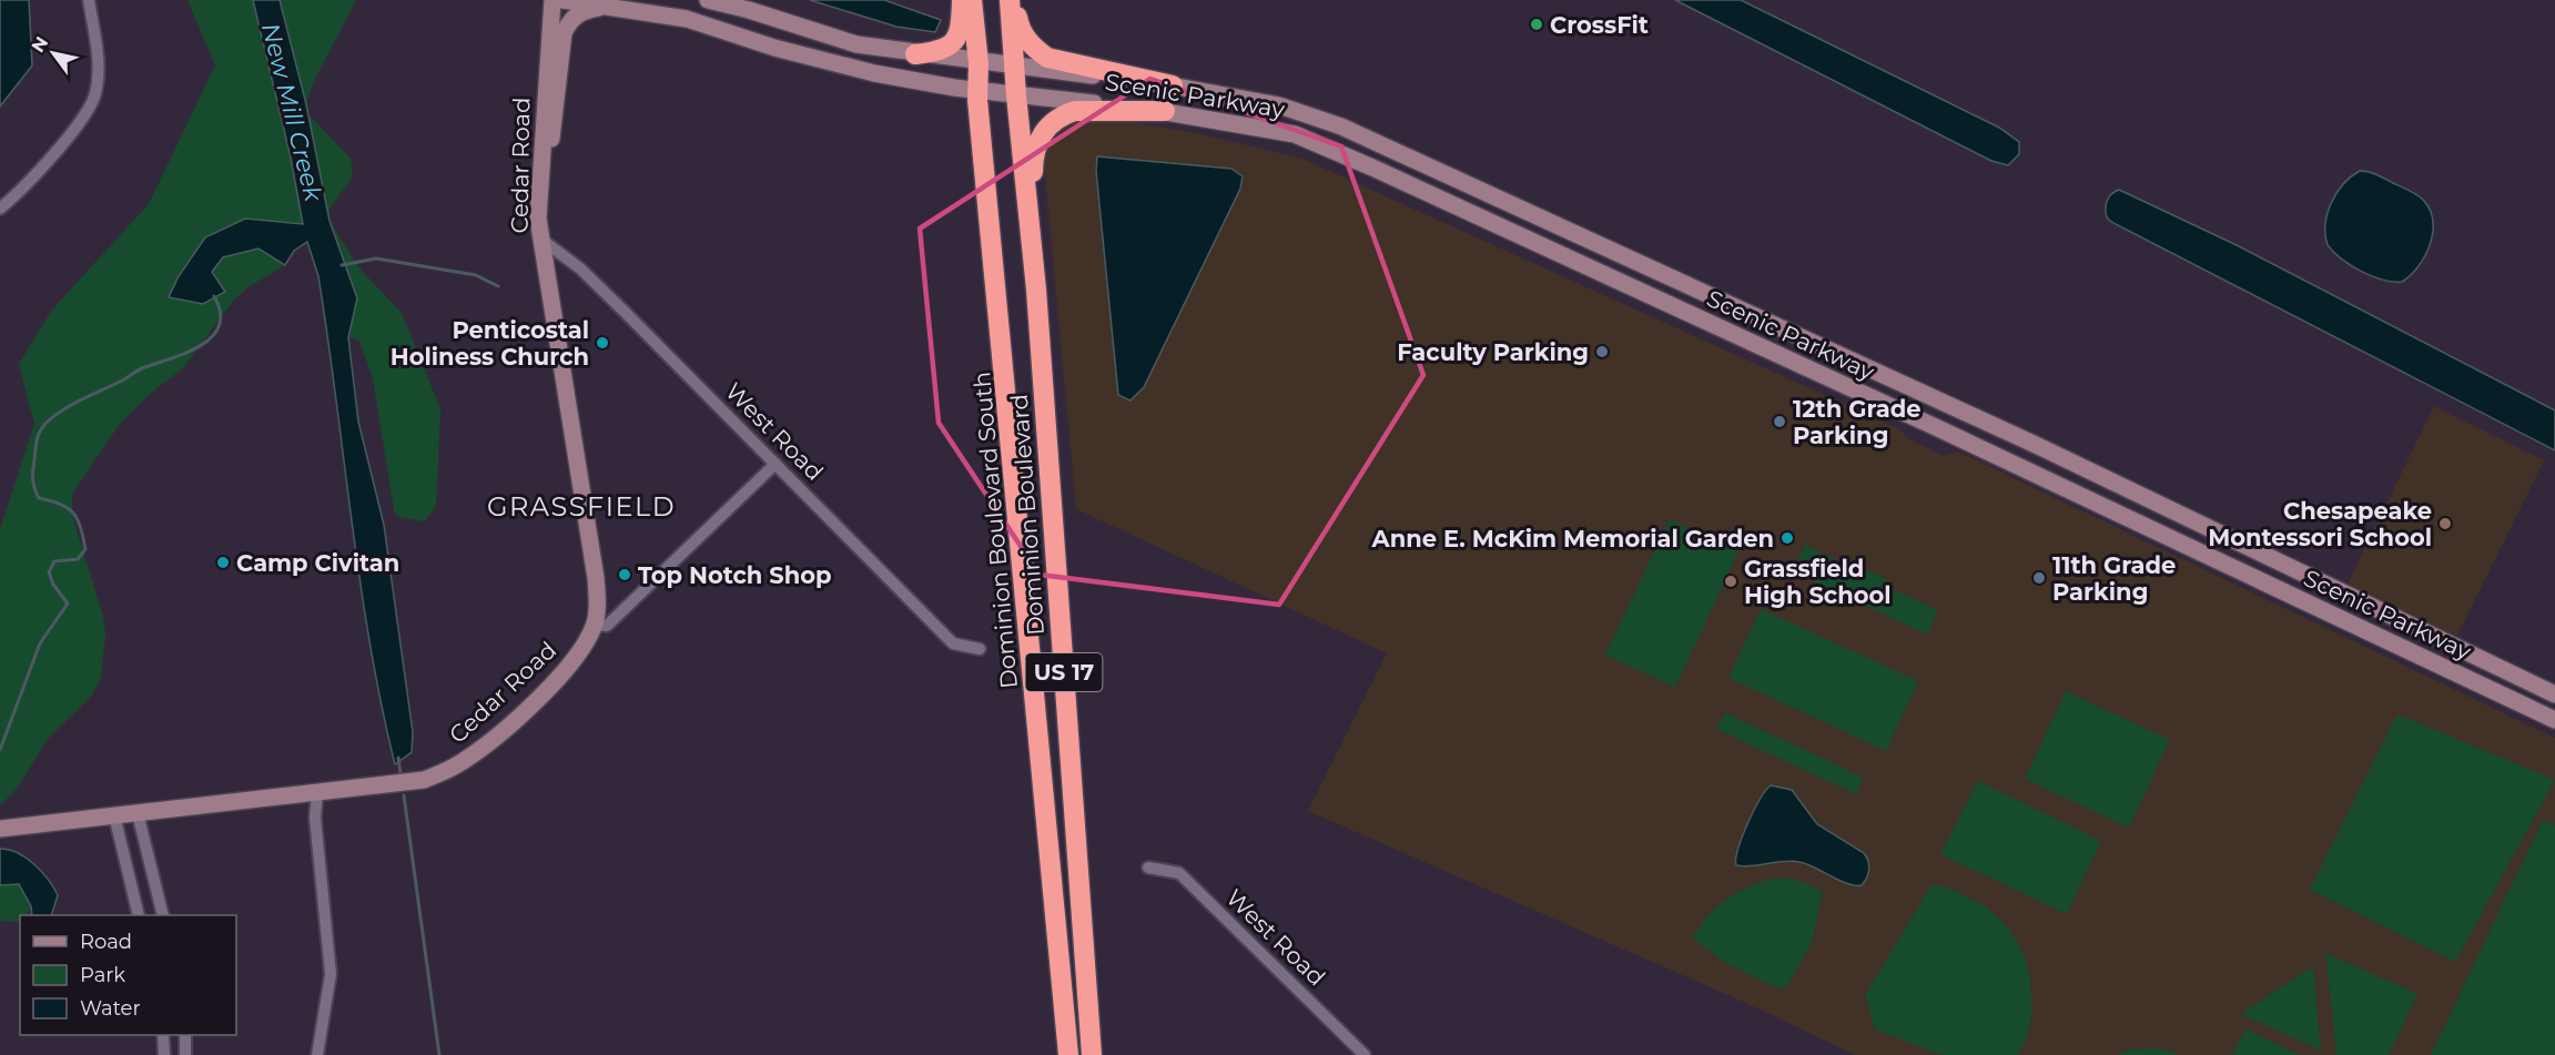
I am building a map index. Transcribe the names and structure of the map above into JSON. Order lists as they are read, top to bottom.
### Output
{
  "streets": {
    "highway": ["Dominion Boulevard", "Dominion Boulevard South", "US 17"],
    "street": ["Scenic Parkway", "Cedar Road", "West Road"]
  },
  "crossings": [
    ["Scenic Parkway", "Dominion Boulevard South"],
    ["Scenic Parkway", "US 17"],
    ["Cedar Road", "West Road"],
    ["Dominion Boulevard", "US 17"]
  ],
  "districts": ["GRASSFIELD"],
  "water": ["New Mill Creek"],
  "places": [
    "CrossFit",
    "Penticostal Holiness Church",
    "Faculty Parking",
    "12th Grade Parking",
    "Chesapeake Montessori School",
    "Anne E. McKim Memorial Garden",
    "Camp Civitan",
    "Top Notch Shop",
    "11th Grade Parking",
    "Grassfield High School"
  ],
  "legend": ["Road", "Park", "Water"],
  "north": "top left"
}
